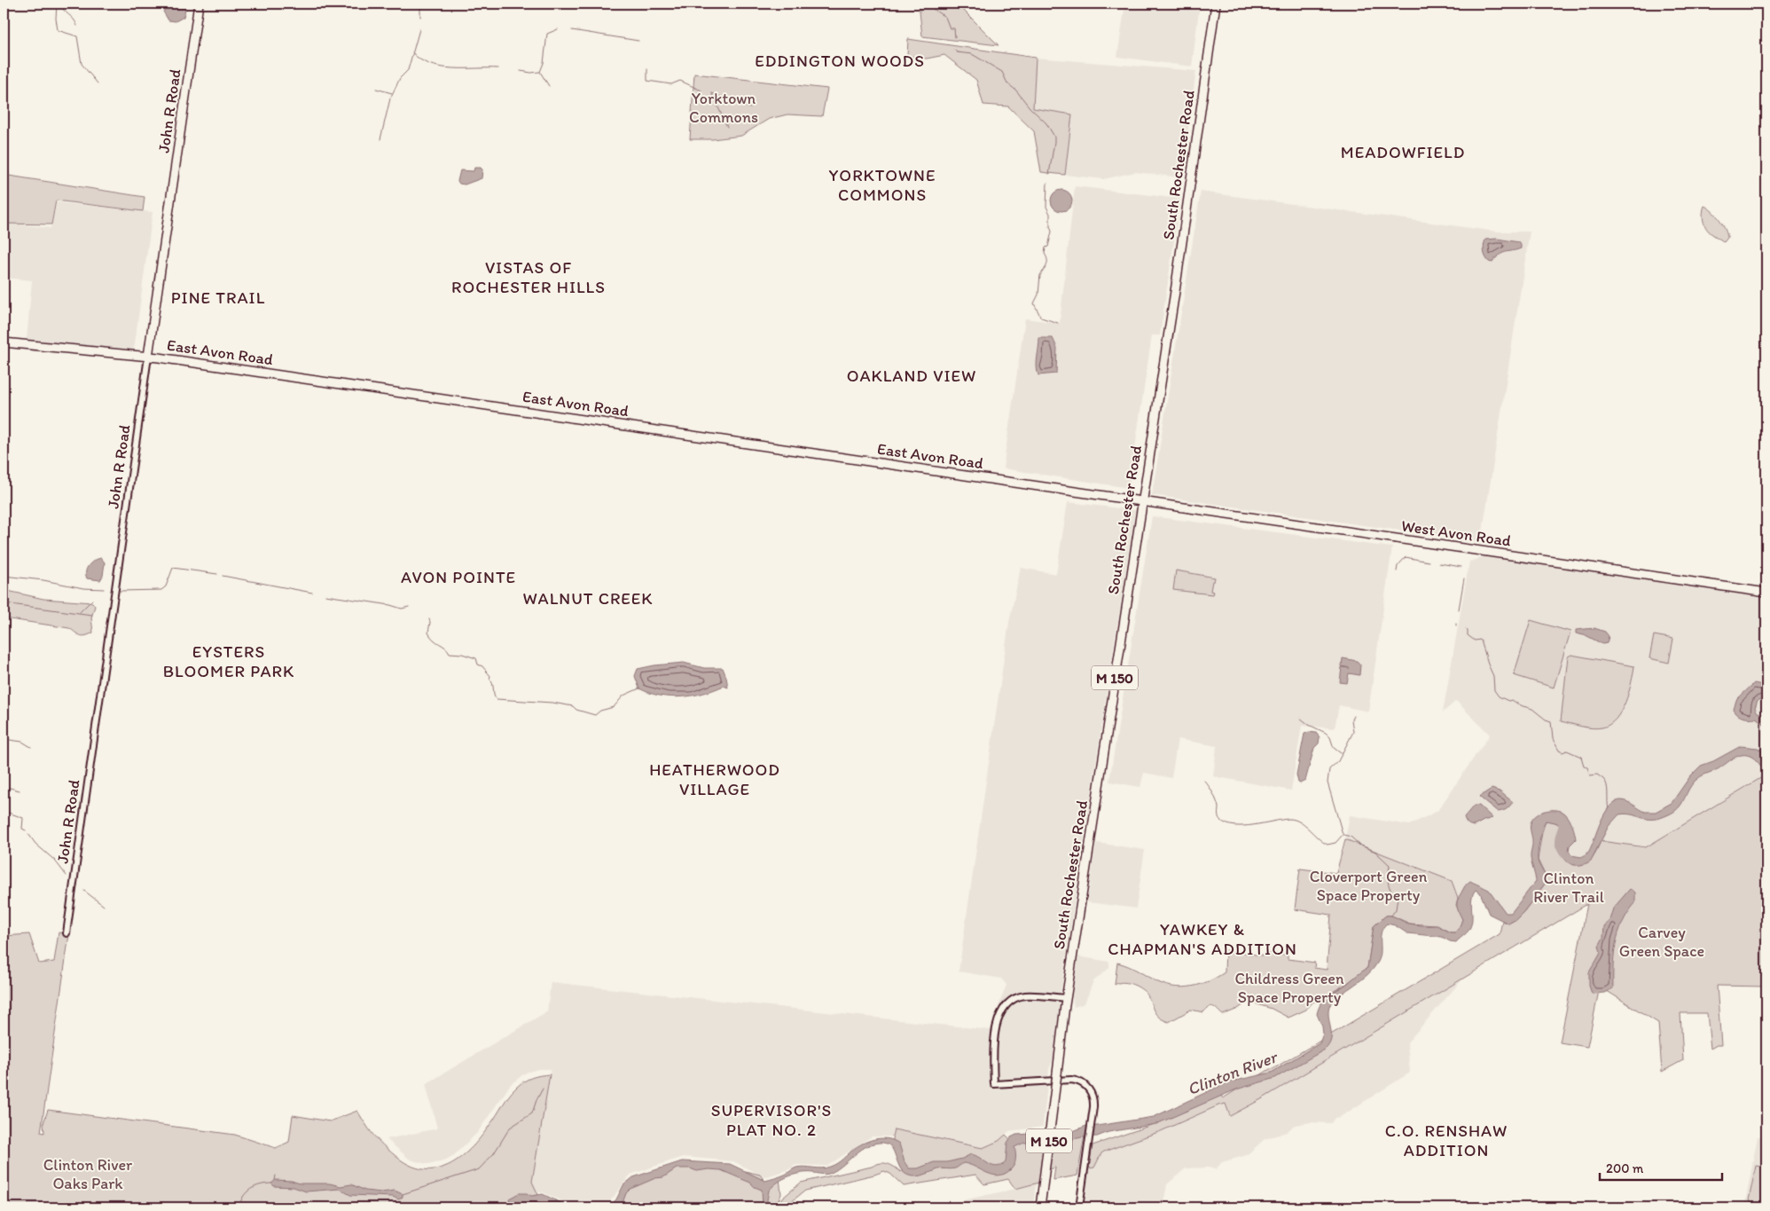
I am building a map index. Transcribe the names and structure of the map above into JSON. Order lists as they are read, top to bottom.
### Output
{
  "streets": {
    "main road": [
      "John R Road",
      "South Rochester Road",
      "East Avon Road",
      "West Avon Road",
      "M 150"
    ]
  },
  "crossings": [
    ["John R Road", "East Avon Road"],
    ["South Rochester Road", "East Avon Road"],
    ["South Rochester Road", "West Avon Road"],
    ["East Avon Road", "West Avon Road"]
  ],
  "districts": [
    "EDDINGTON WOODS",
    "MEADOWFIELD",
    "YORKTOWNE COMMONS",
    "VISTAS OF ROCHESTER HILLS",
    "PINE TRAIL",
    "OAKLAND VIEW",
    "AVON POINTE",
    "WALNUT CREEK",
    "EYSTERS BLOOMER PARK",
    "HEATHERWOOD VILLAGE",
    "YAWKEY & CHAPMAN'S ADDITION",
    "SUPERVISOR'S PLAT NO. 2",
    "C.O. RENSHAW ADDITION"
  ],
  "water": ["Clinton River"],
  "parks": [
    "Yorktown Commons",
    "Cloverport Green Space Property",
    "Clinton River Trail",
    "Carvey Green Space",
    "Childress Green Space Property",
    "Clinton River Oaks Park"
  ],
  "scale_bar": "200 m"
}
